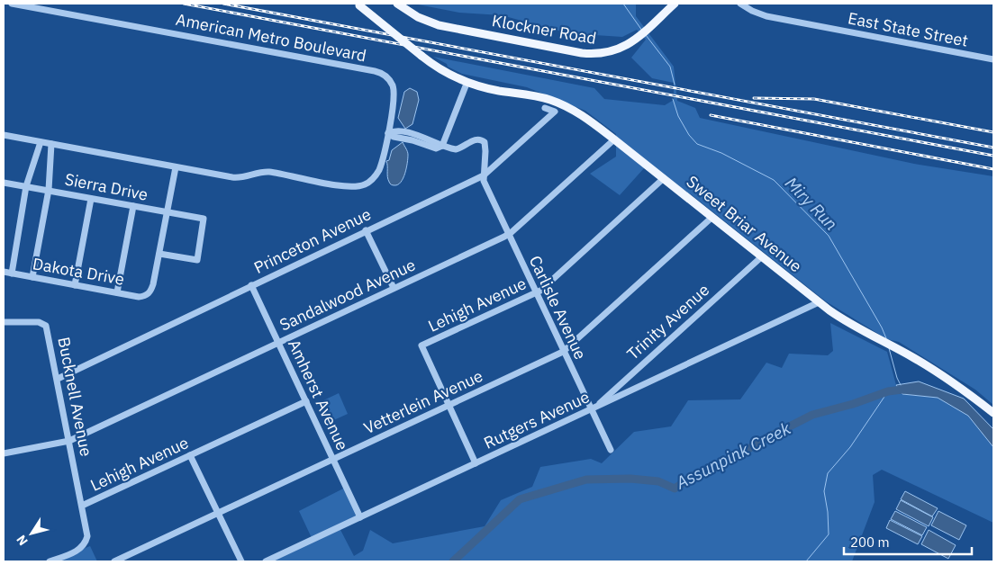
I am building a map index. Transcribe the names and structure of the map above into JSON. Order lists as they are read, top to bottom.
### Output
{
  "streets": {
    "main road": ["Klockner Road", "Sweet Briar Avenue"],
    "street": [
      "East State Street",
      "American Metro Boulevard",
      "Sierra Drive",
      "Princeton Avenue",
      "Dakota Drive",
      "Sandalwood Avenue",
      "Lehigh Avenue",
      "Carlisle Avenue",
      "Trinity Avenue",
      "Amherst Avenue",
      "Bucknell Avenue",
      "Vetterlein Avenue",
      "Rutgers Avenue"
    ]
  },
  "crossings": [
    ["Sierra Drive", "Dakota Drive"],
    ["Sweet Briar Avenue", "Sandalwood Avenue"],
    ["Sweet Briar Avenue", "Lehigh Avenue"],
    ["Sweet Briar Avenue", "Trinity Avenue"],
    ["Sweet Briar Avenue", "Vetterlein Avenue"],
    ["Sweet Briar Avenue", "Rutgers Avenue"],
    ["Princeton Avenue", "Carlisle Avenue"],
    ["Princeton Avenue", "Amherst Avenue"],
    ["Princeton Avenue", "Bucknell Avenue"],
    ["Sandalwood Avenue", "Carlisle Avenue"],
    ["Sandalwood Avenue", "Amherst Avenue"],
    ["Sandalwood Avenue", "Bucknell Avenue"],
    ["Lehigh Avenue", "Carlisle Avenue"],
    ["Lehigh Avenue", "Amherst Avenue"],
    ["Lehigh Avenue", "Bucknell Avenue"],
    ["Lehigh Avenue", "Vetterlein Avenue"],
    ["Carlisle Avenue", "Trinity Avenue"],
    ["Carlisle Avenue", "Vetterlein Avenue"],
    ["Carlisle Avenue", "Rutgers Avenue"],
    ["Trinity Avenue", "Rutgers Avenue"],
    ["Amherst Avenue", "Vetterlein Avenue"],
    ["Amherst Avenue", "Rutgers Avenue"]
  ],
  "water": ["Miry Run", "Assunpink Creek"],
  "scale_bar": "200 m",
  "north": "bottom left"
}
